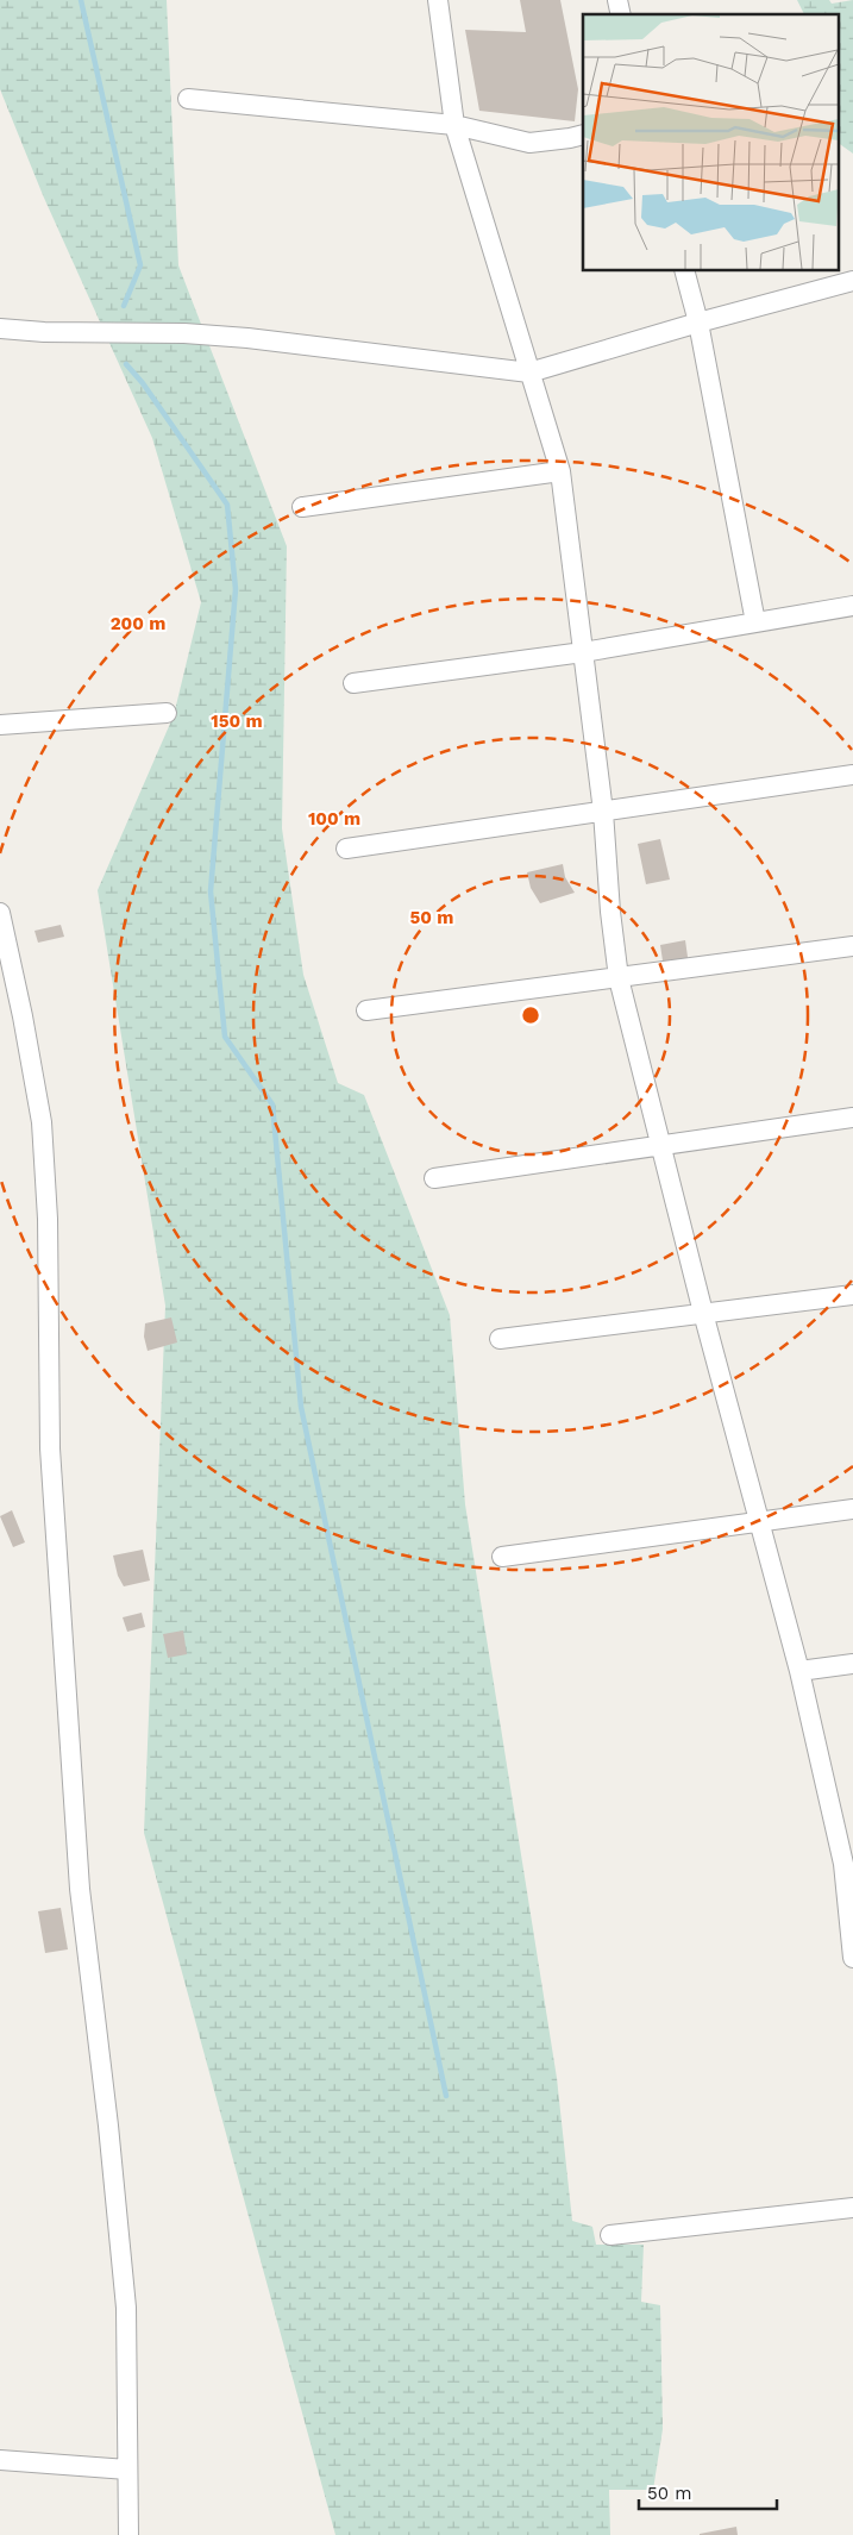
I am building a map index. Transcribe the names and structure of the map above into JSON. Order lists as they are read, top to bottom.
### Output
{
  "scale_bar": "50 m",
  "rings": [
    "200 m",
    "150 m",
    "100 m",
    "50 m"
  ]
}
